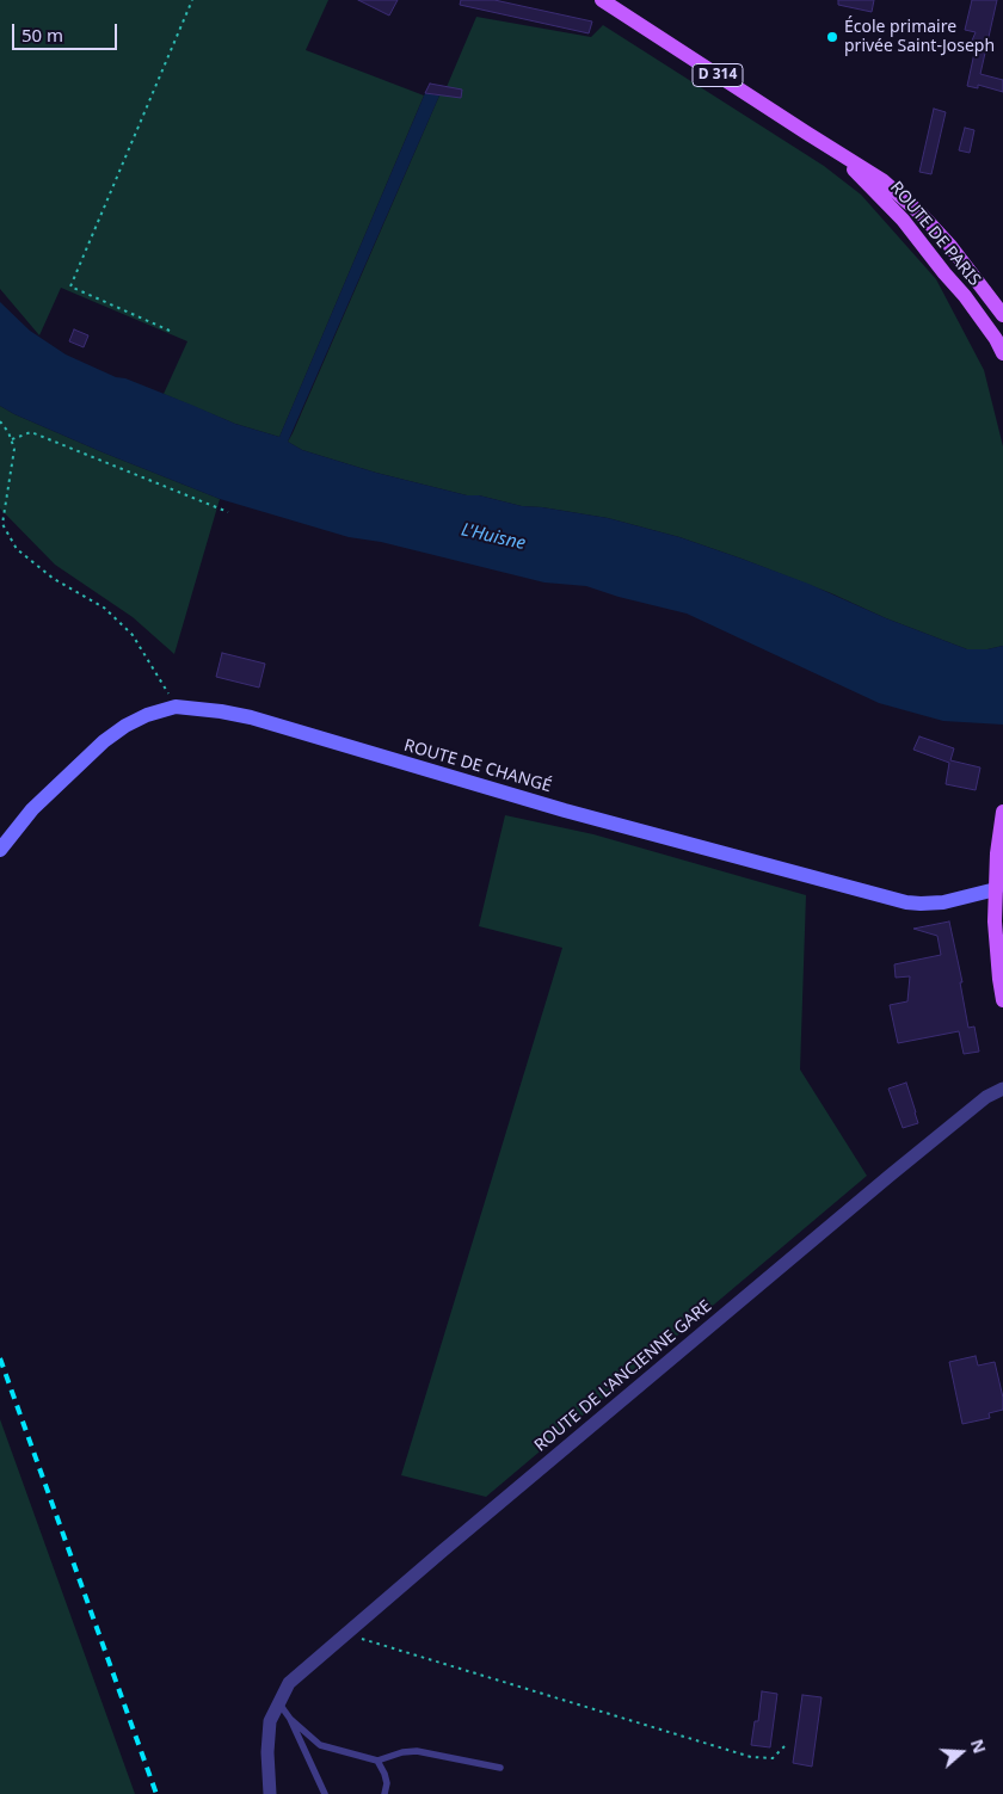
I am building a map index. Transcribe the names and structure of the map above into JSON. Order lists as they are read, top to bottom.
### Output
{
  "streets": {
    "main road": ["D 314", "ROUTE DE PARIS"],
    "street": ["ROUTE DE CHANGÉ", "ROUTE DE L'ANCIENNE GARE"]
  },
  "water": ["L'Huisne"],
  "places": ["École primaire privée Saint-Joseph"],
  "scale_bar": "50 m",
  "north": "right"
}
